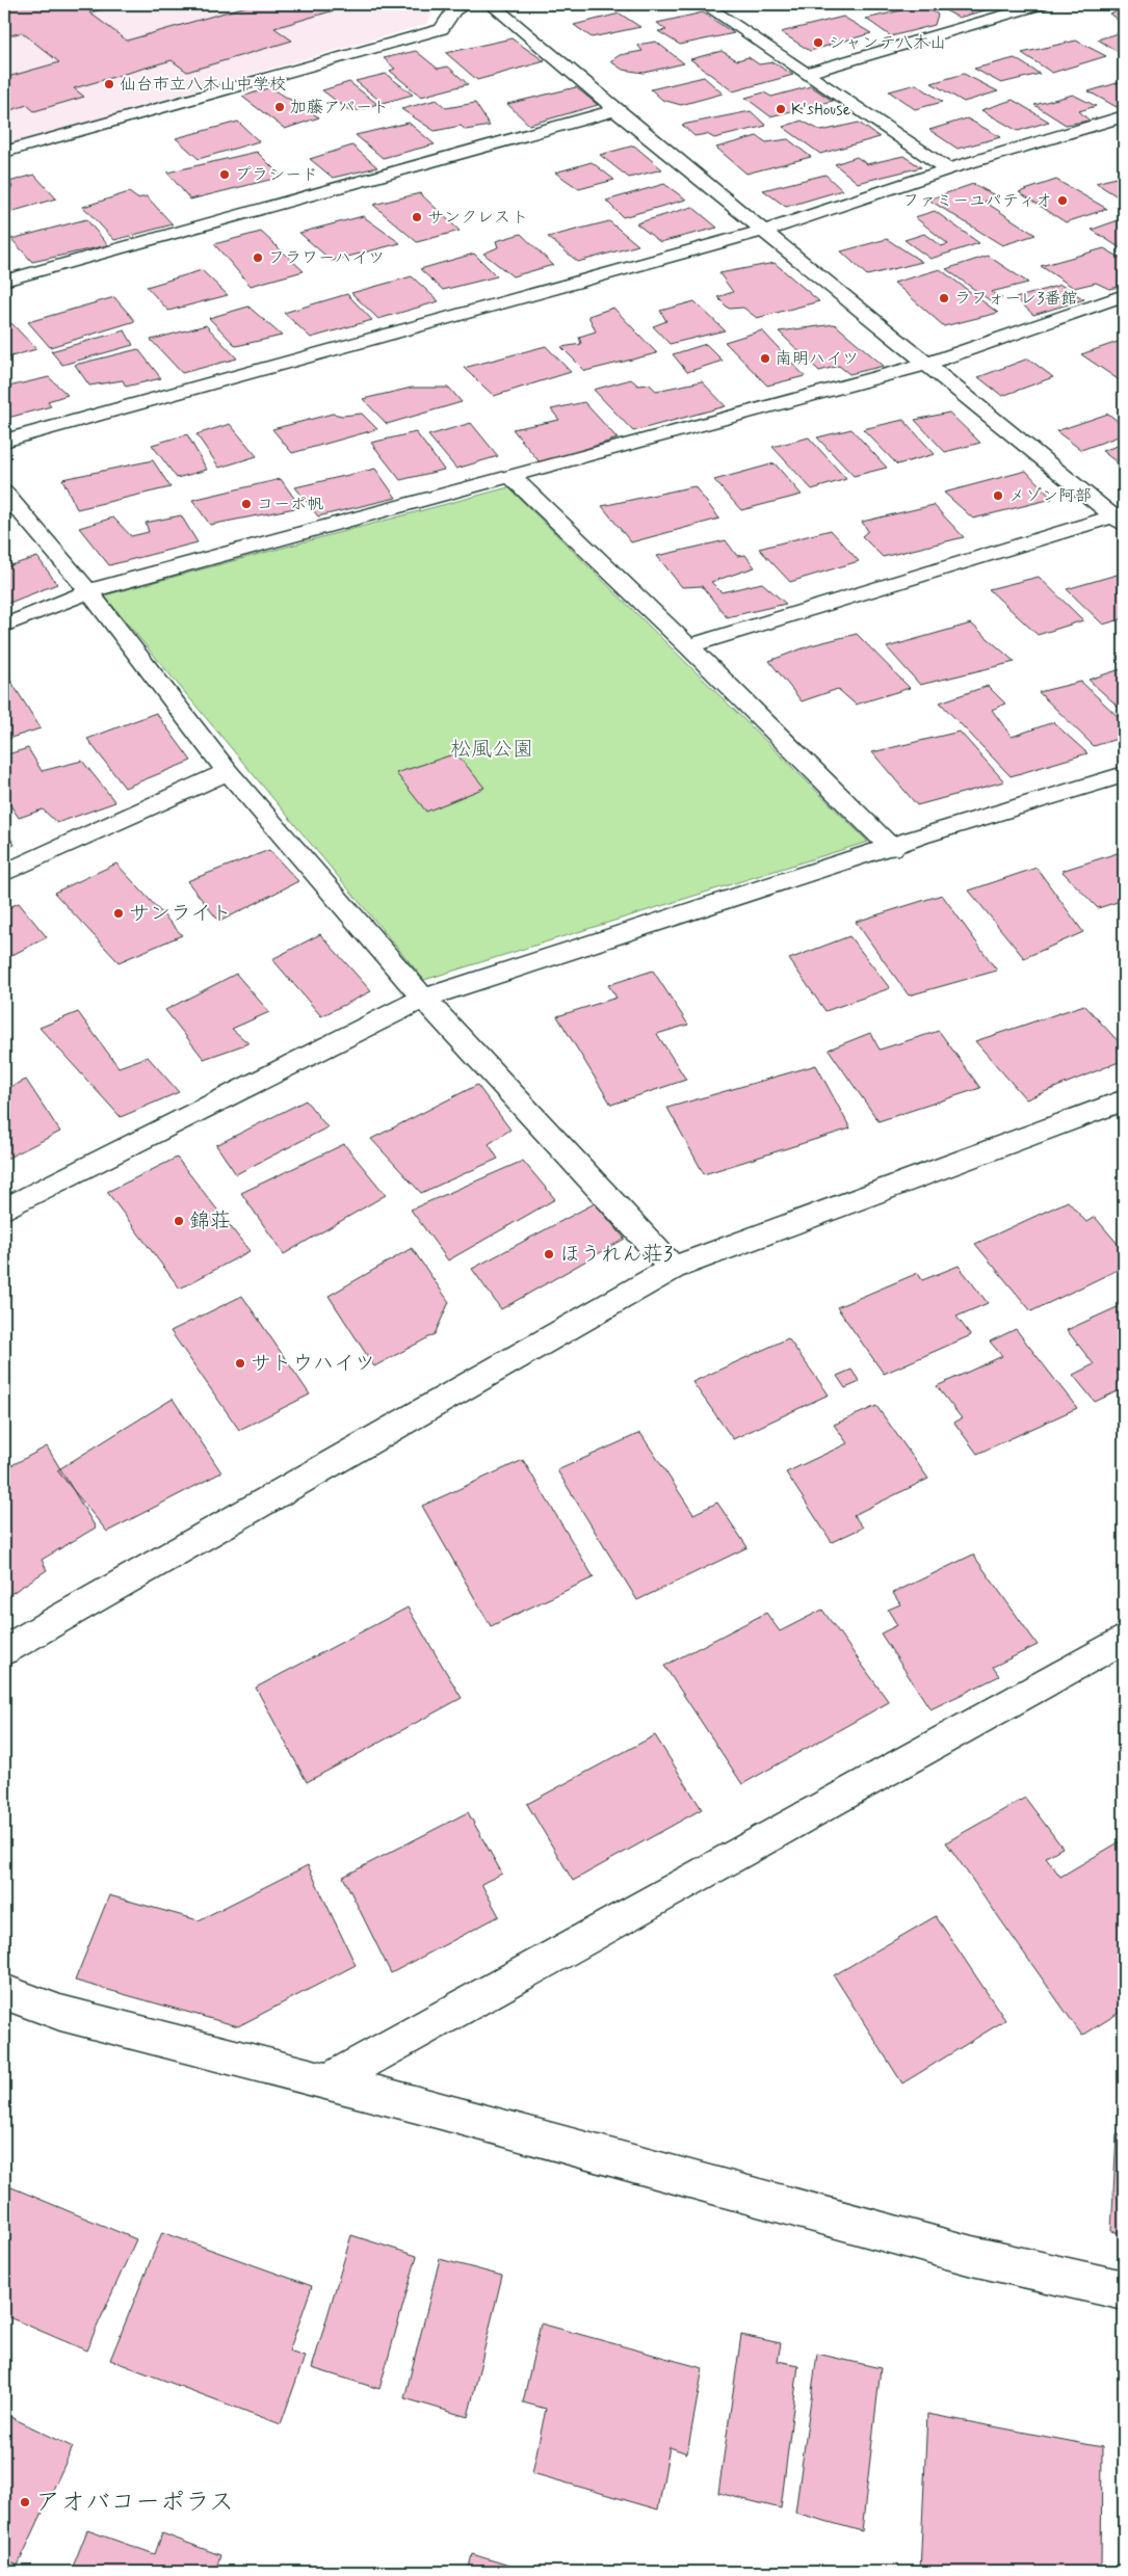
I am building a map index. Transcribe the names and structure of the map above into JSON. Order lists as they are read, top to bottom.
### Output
{
  "parks": ["松風公園"],
  "places": [
    "シャンテ八木山",
    "仙台市立八木山中学校",
    "加藤アパート",
    "K'sHouse",
    "プラシード",
    "ファミーユパティオ",
    "サンクレスト",
    "フラワーハイツ",
    "ラフォーレ3番館",
    "南明ハイツ",
    "メゾン阿部",
    "コーポ帆",
    "サンライト",
    "錦荘",
    "ほうれん荘3",
    "サトウハイツ",
    "アオバコーポラス"
  ]
}
